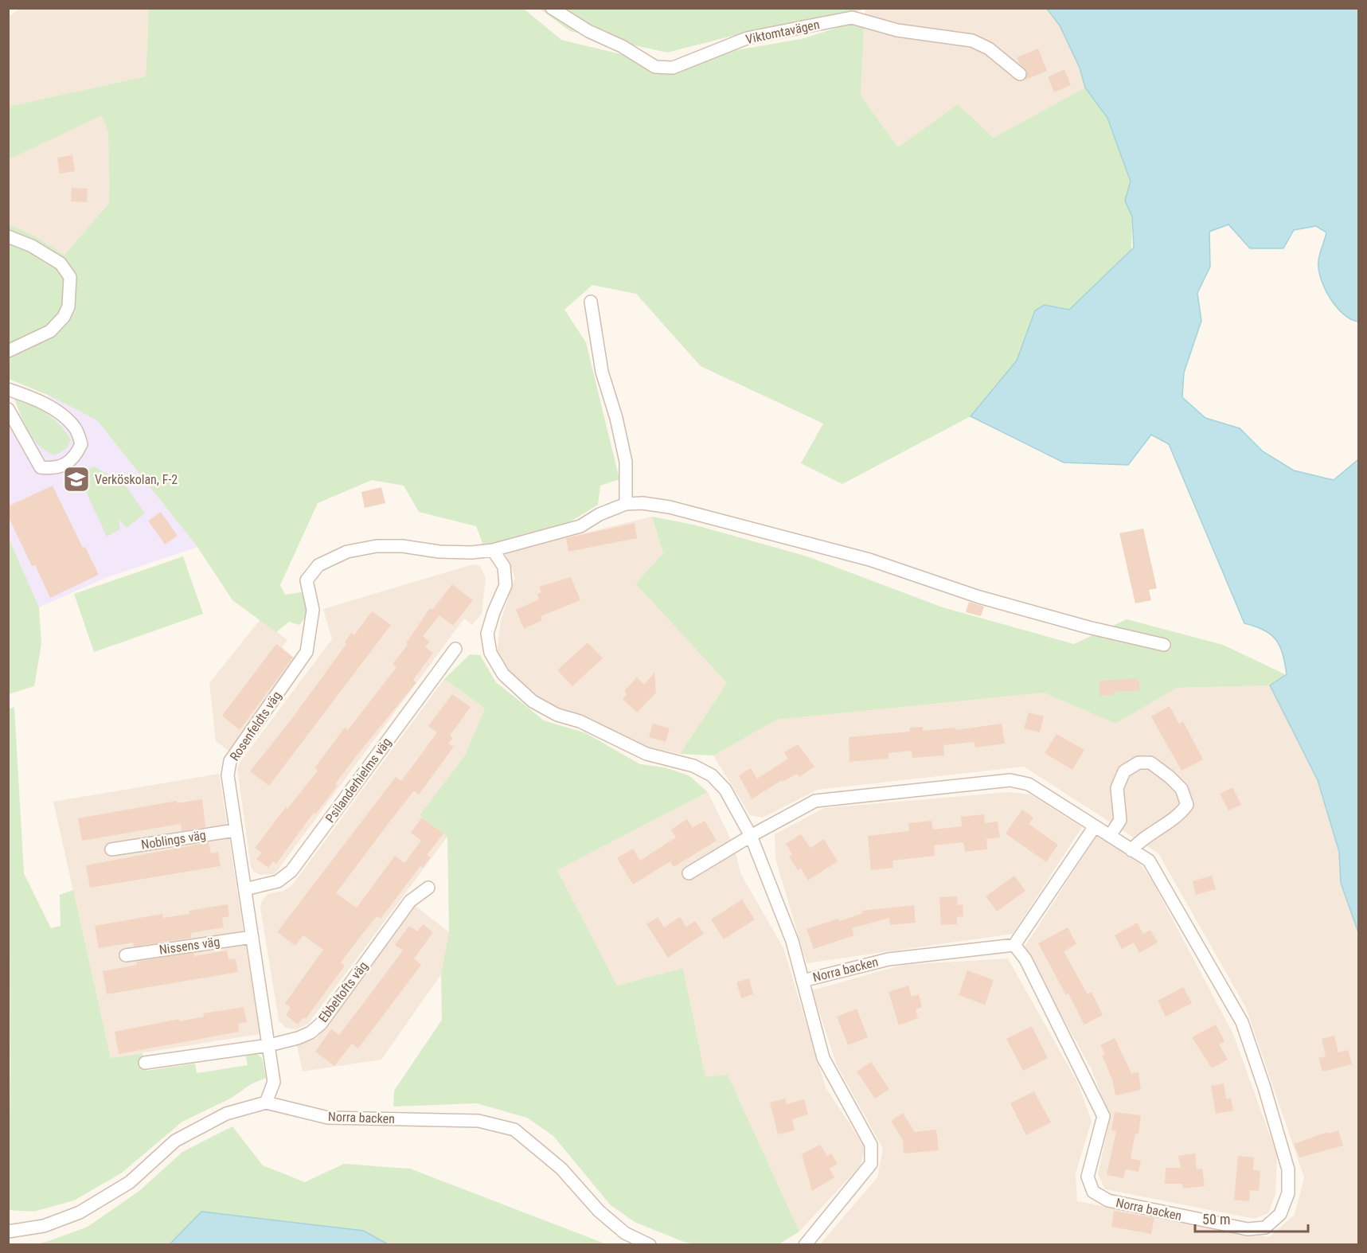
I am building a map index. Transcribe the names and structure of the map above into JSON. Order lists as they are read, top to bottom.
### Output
{
  "streets": {
    "street": [
      "Viktomtavägen",
      "Rosenfeldts väg",
      "Psilanderhielms väg",
      "Noblings väg",
      "Nissens väg",
      "Norra backen",
      "Ebbeltofts väg"
    ]
  },
  "crossings": [
    ["Rosenfeldts väg", "Psilanderhielms väg"],
    ["Rosenfeldts väg", "Noblings väg"],
    ["Rosenfeldts väg", "Nissens väg"],
    ["Rosenfeldts väg", "Norra backen"],
    ["Rosenfeldts väg", "Ebbeltofts väg"]
  ],
  "places": {
    "school or university": ["Verköskolan, F-2"]
  },
  "scale_bar": "50 m"
}
